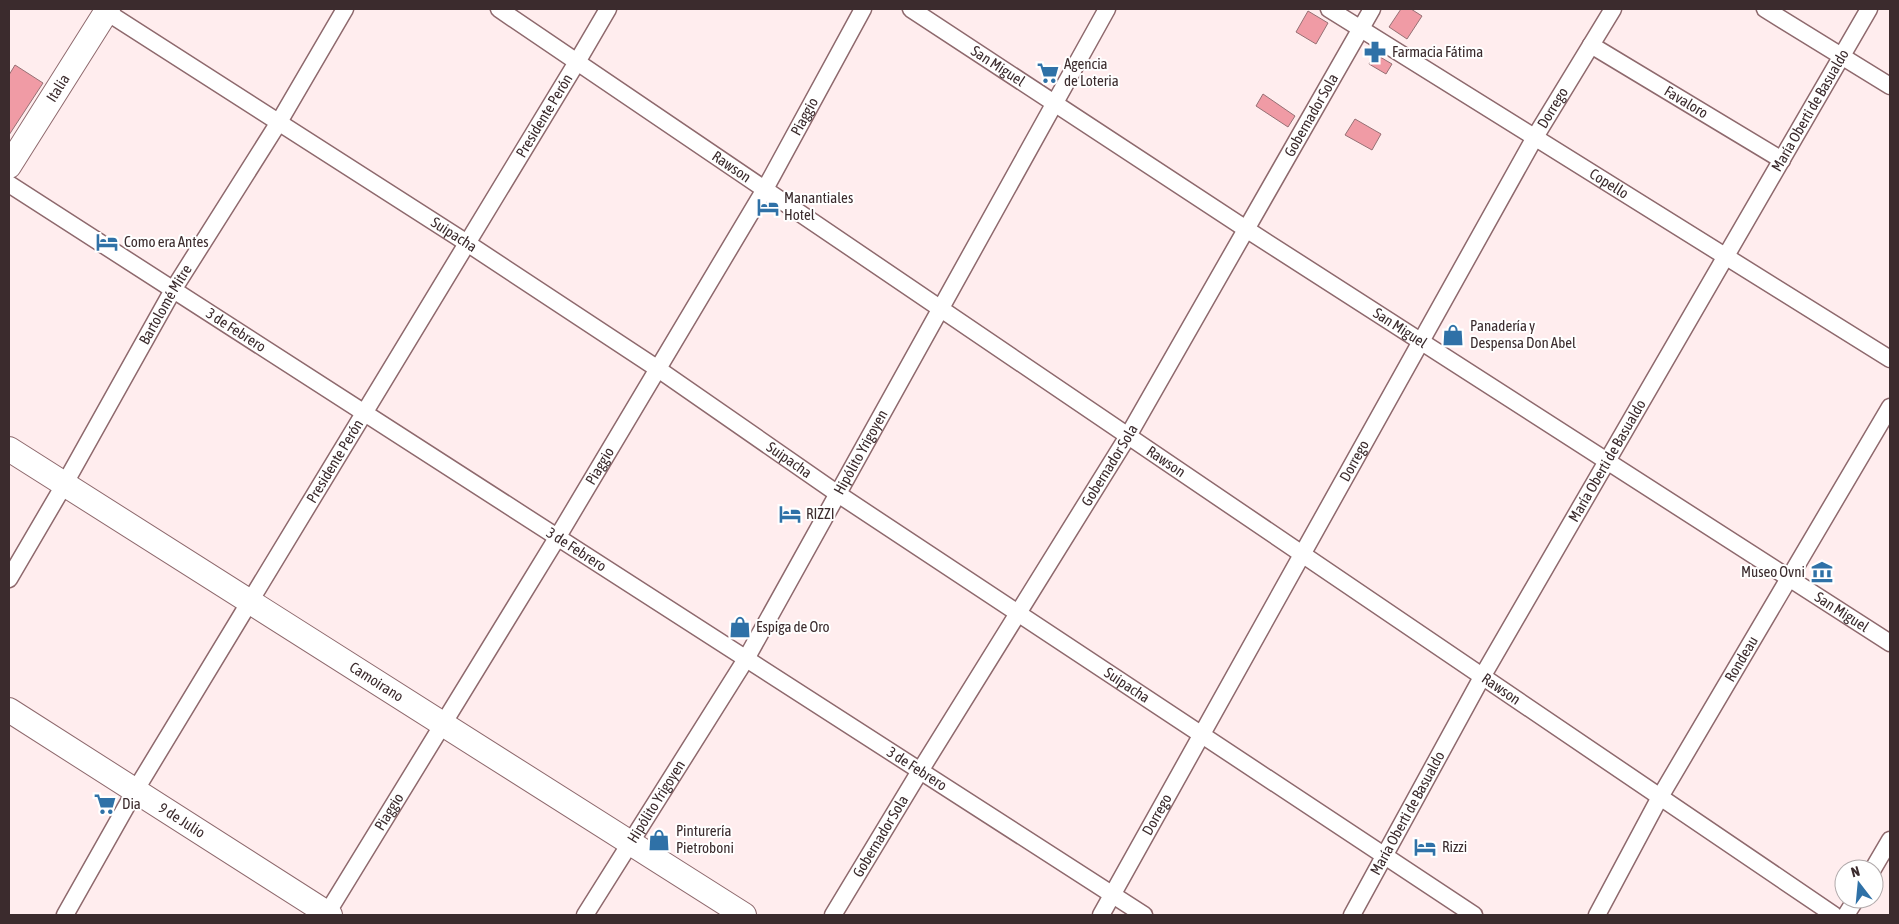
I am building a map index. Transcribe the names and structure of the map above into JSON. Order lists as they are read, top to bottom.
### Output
{
  "streets": {
    "street": [
      "San Miguel",
      "Italia",
      "Favaloro",
      "Dorrego",
      "María Oberti de Basualdo",
      "Presidente Perón",
      "Gobernador Sola",
      "Piaggio",
      "Rawson",
      "Copello",
      "Suipacha",
      "Bartolomé Mitre",
      "3 de Febrero",
      "Hipólito Yrigoyen",
      "Rondeau",
      "Camoirano",
      "9 de Julio"
    ]
  },
  "crossings": [
    ["San Miguel", "Dorrego"],
    ["San Miguel", "María Oberti de Basualdo"],
    ["San Miguel", "Gobernador Sola"],
    ["San Miguel", "Hipólito Yrigoyen"],
    ["San Miguel", "Rondeau"],
    ["Italia", "Suipacha"],
    ["Favaloro", "Dorrego"],
    ["Favaloro", "María Oberti de Basualdo"],
    ["Dorrego", "Rawson"],
    ["Dorrego", "Copello"],
    ["Dorrego", "Suipacha"],
    ["Dorrego", "3 de Febrero"],
    ["María Oberti de Basualdo", "Rawson"],
    ["María Oberti de Basualdo", "Copello"],
    ["María Oberti de Basualdo", "Suipacha"],
    ["Presidente Perón", "Rawson"],
    ["Presidente Perón", "Suipacha"],
    ["Presidente Perón", "3 de Febrero"],
    ["Presidente Perón", "Camoirano"],
    ["Presidente Perón", "9 de Julio"],
    ["Gobernador Sola", "Rawson"],
    ["Gobernador Sola", "Copello"],
    ["Gobernador Sola", "Suipacha"],
    ["Gobernador Sola", "3 de Febrero"],
    ["Piaggio", "Rawson"],
    ["Piaggio", "Suipacha"],
    ["Piaggio", "3 de Febrero"],
    ["Piaggio", "Camoirano"],
    ["Piaggio", "9 de Julio"],
    ["Rawson", "Hipólito Yrigoyen"],
    ["Rawson", "Rondeau"],
    ["Suipacha", "Bartolomé Mitre"],
    ["Suipacha", "Hipólito Yrigoyen"],
    ["Bartolomé Mitre", "3 de Febrero"],
    ["Bartolomé Mitre", "Camoirano"],
    ["3 de Febrero", "Hipólito Yrigoyen"],
    ["Hipólito Yrigoyen", "Camoirano"]
  ],
  "places": {
    "pharmacy": ["Farmacia Fátima"],
    "supermarket": ["Agencia de Loteria", "Dia"],
    "hotel": [
      "Manantiales Hotel",
      "Como era Antes",
      "RIZZI",
      "Rizzi"
    ],
    "shop": ["Panadería y Despensa Don Abel", "Espiga de Oro", "Pinturería Pietroboni"],
    "museum": ["Museo Ovni"]
  },
  "north": "top"
}
